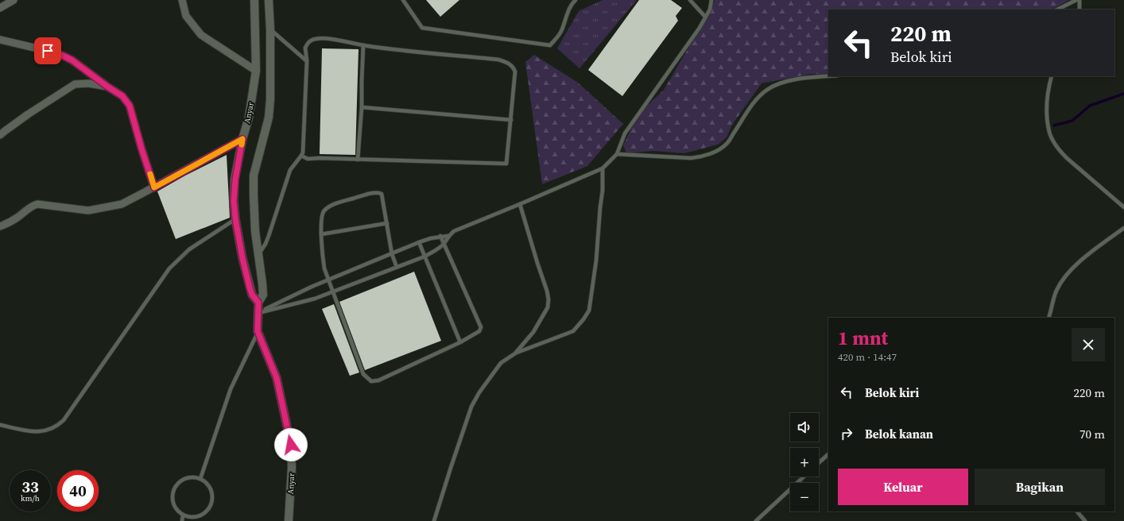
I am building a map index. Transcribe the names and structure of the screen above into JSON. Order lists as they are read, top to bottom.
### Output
{
  "streets": {
    "street": ["Anyar"]
  },
  "page": {
    "turn": ["220 m", "Belok kiri"],
    "heading": ["1 mnt", "420 m · 14:47"],
    "list": [
      {
        "name": "Belok kiri",
        "value": "220 m"
      },
      {
        "name": "Belok kanan",
        "value": "70 m"
      }
    ],
    "map_buttons": ["+", "−"],
    "buttons": ["Keluar", "Bagikan"],
    "speed": "33 km/h",
    "limit": "40"
  }
}
